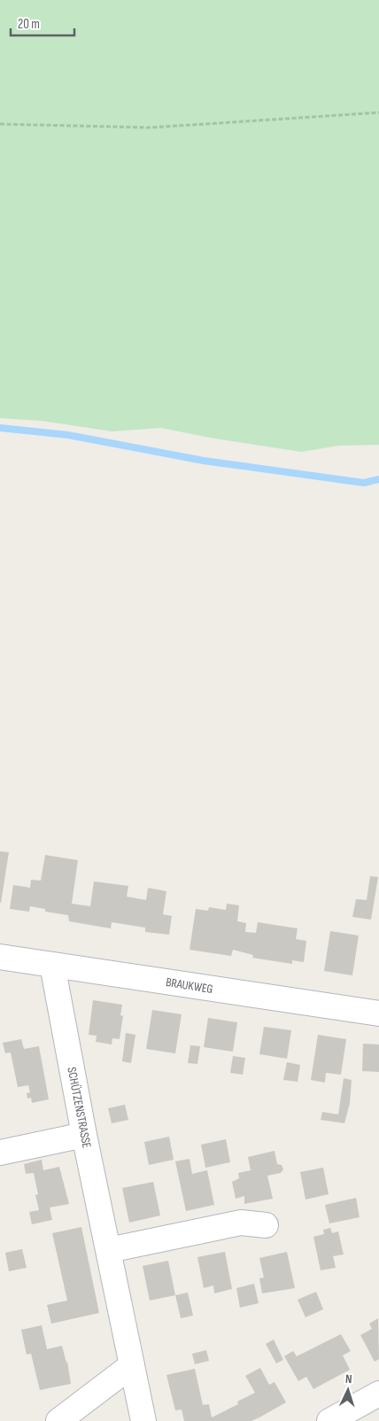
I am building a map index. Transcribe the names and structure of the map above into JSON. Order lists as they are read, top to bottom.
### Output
{
  "streets": {
    "street": ["BRAUKWEG", "SCHÜTZENSTRASSE"]
  },
  "crossings": [
    ["BRAUKWEG", "SCHÜTZENSTRASSE"]
  ],
  "scale_bar": "20 m",
  "north": "top"
}
